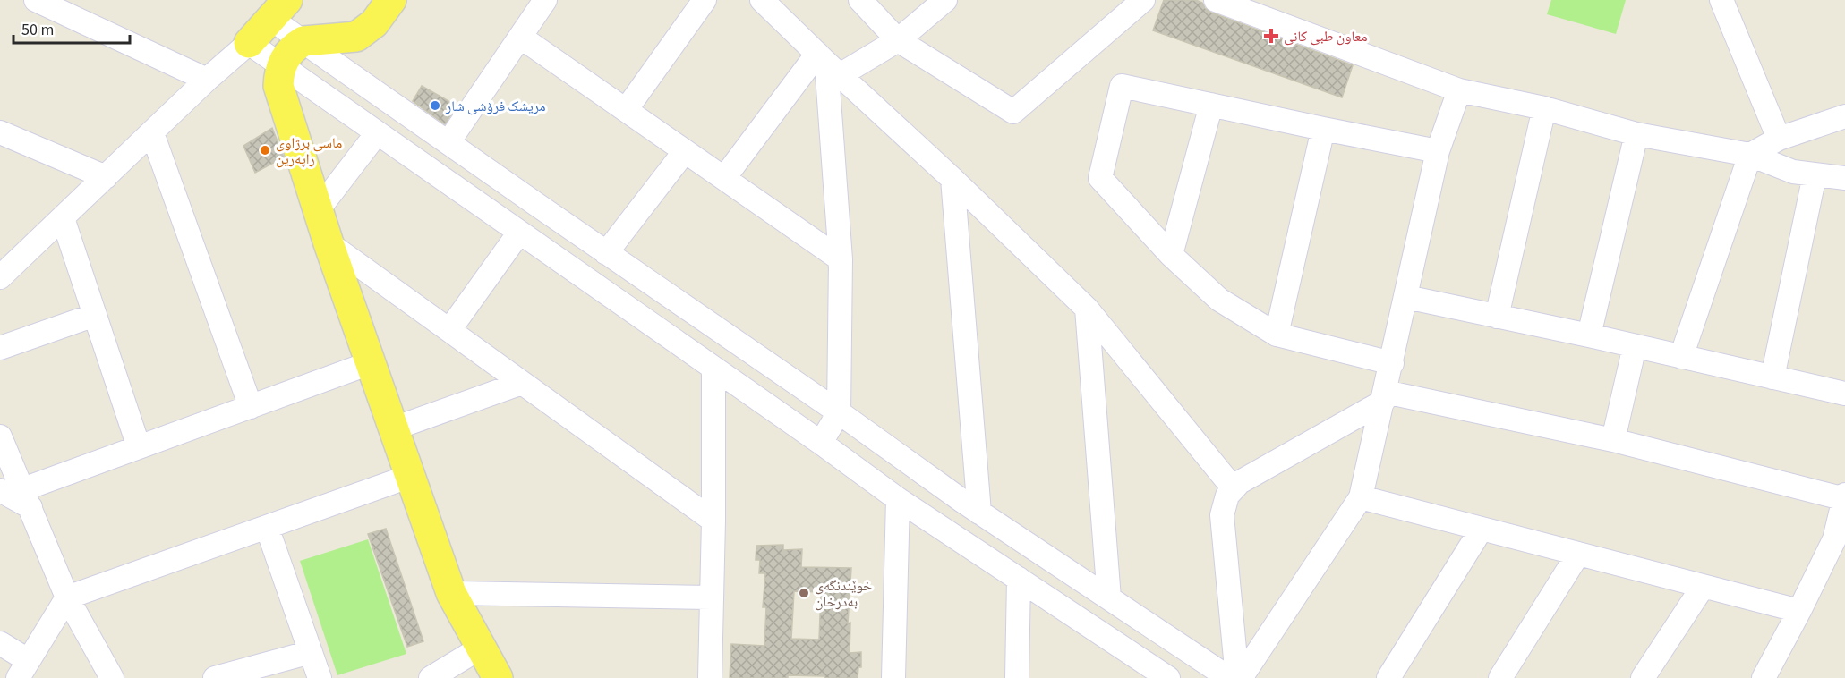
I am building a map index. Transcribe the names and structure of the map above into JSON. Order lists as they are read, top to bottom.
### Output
{
  "places": {
    "health": ["معاون طبی کانی"],
    "other": ["مریشک فرۆشی شار", "ماسی برژاوی راپەرین", "خوێندنگەی بەدرخان"]
  },
  "scale_bar": "50 m"
}
